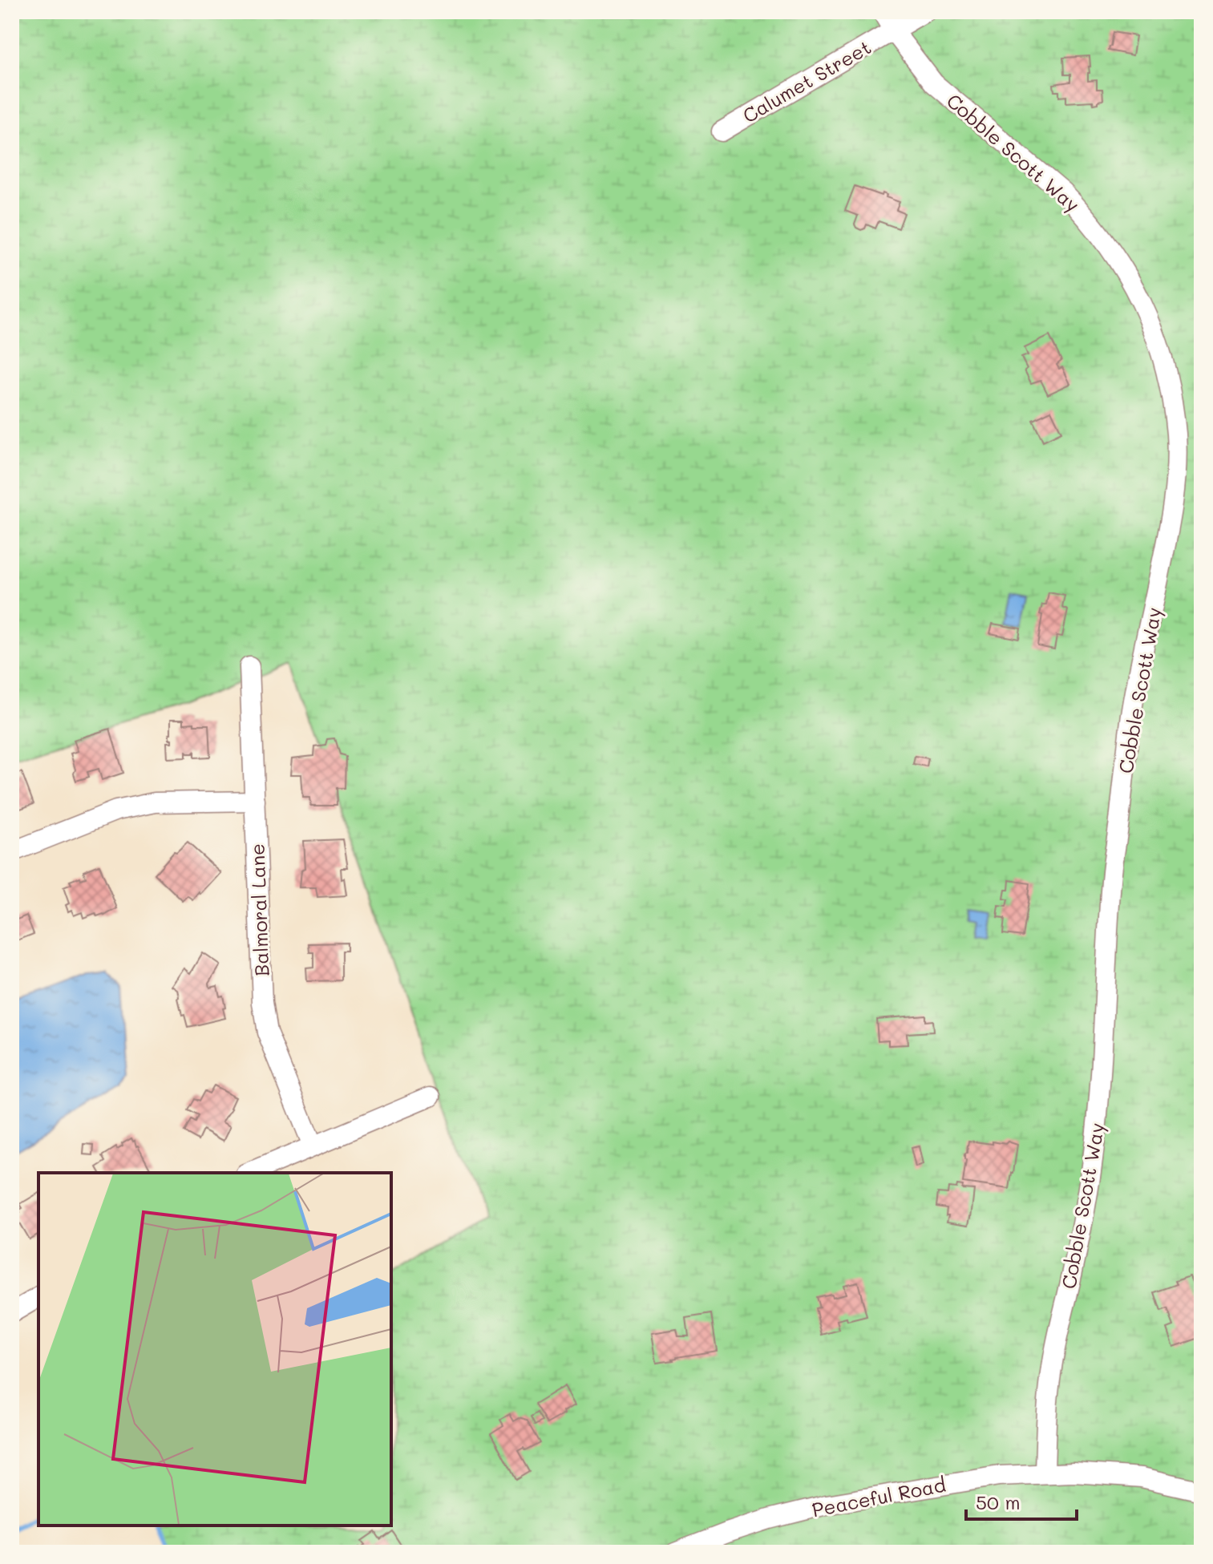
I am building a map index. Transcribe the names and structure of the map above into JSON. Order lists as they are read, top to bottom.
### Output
{
  "streets": {
    "street": [
      "Calumet Street",
      "Cobble Scott Way",
      "Balmoral Lane",
      "Peaceful Road"
    ]
  },
  "crossings": [
    ["Calumet Street", "Cobble Scott Way"],
    ["Cobble Scott Way", "Peaceful Road"]
  ],
  "scale_bar": "50 m"
}
